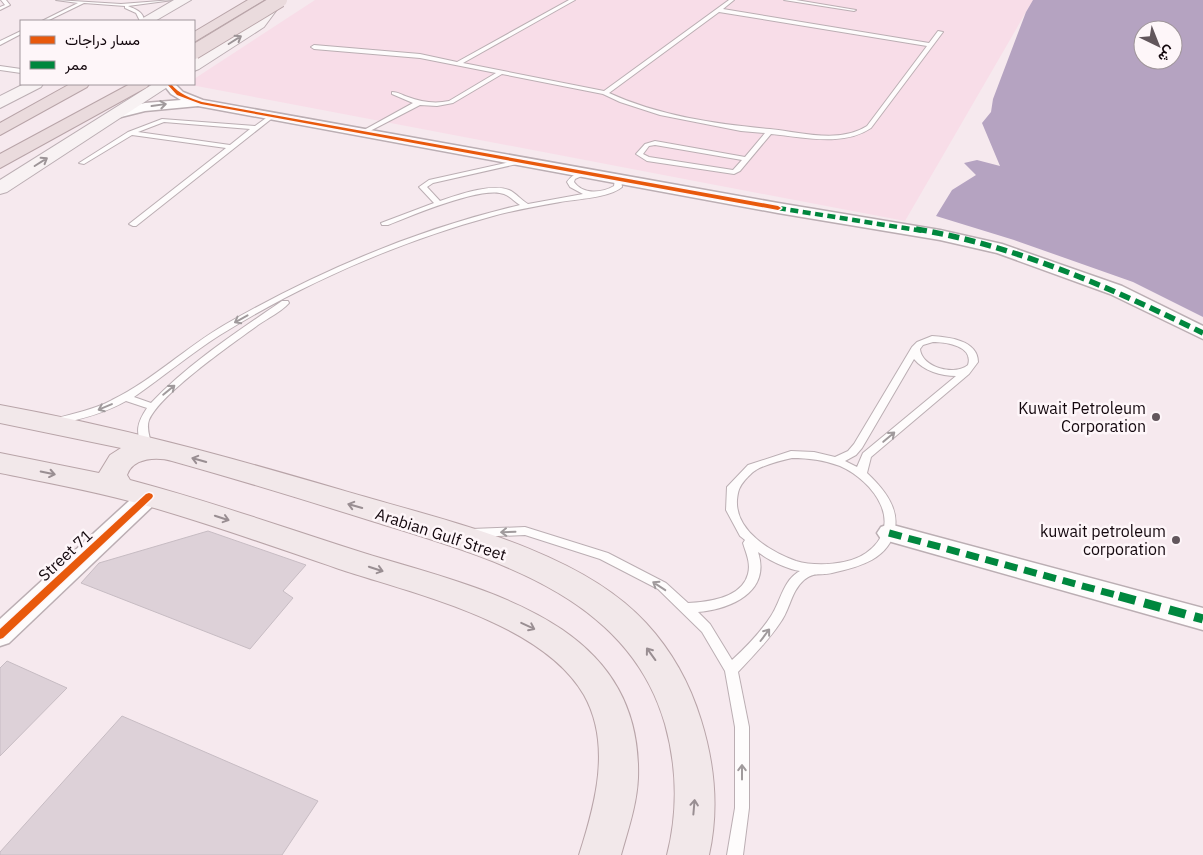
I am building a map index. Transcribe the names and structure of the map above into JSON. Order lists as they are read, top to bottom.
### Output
{
  "streets": {
    "main road": ["Arabian Gulf Street"],
    "street": ["Street 71"]
  },
  "one_way": ["Arabian Gulf Street"],
  "places": ["Kuwait Petroleum Corporation", "kuwait petroleum corporation"],
  "legend": ["مسار دراجات", "ممر"],
  "north": "bottom right"
}
